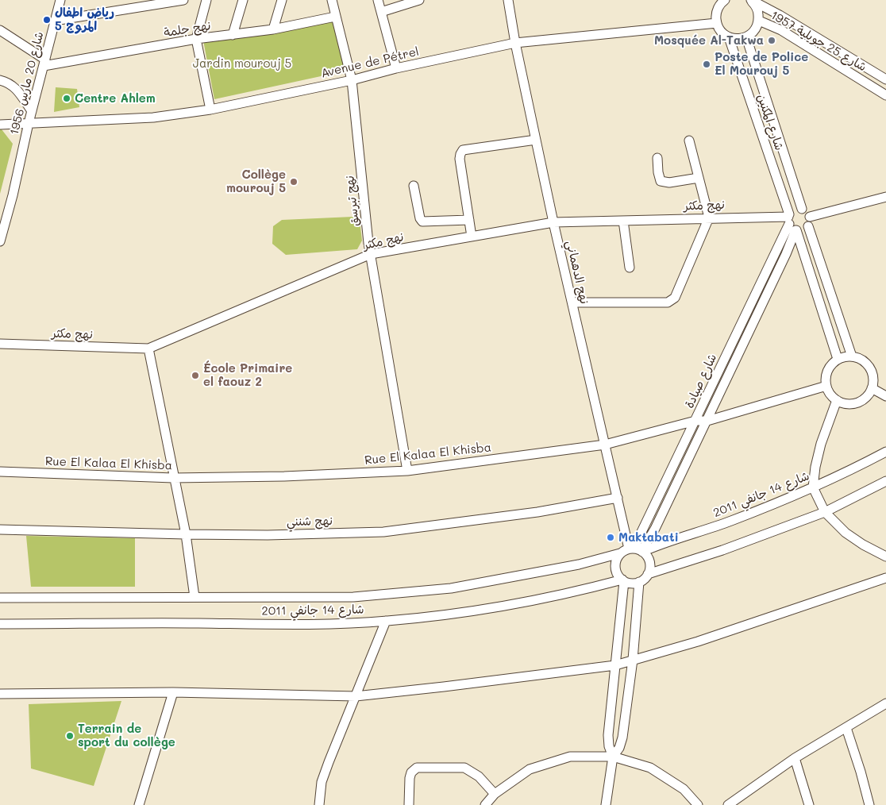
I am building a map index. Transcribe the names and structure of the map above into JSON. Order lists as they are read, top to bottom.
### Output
{
  "streets": {
    "street": [
      "نهج جلمة",
      "شارع 25 جويلية 1957",
      "Avenue de Pétrel",
      "شارع 20 مارس 1956",
      "شارع المكنين",
      "نهج تبرسق",
      "نهج مكثر",
      "نهج الدهماني",
      "شارع صيادة",
      "Rue El Kalaa El Khisba",
      "شارع 14 جانفي 2011",
      "نهج شنني"
    ]
  },
  "crossings": [
    ["نهج جلمة", "شارع 20 مارس 1956"],
    ["نهج جلمة", "نهج تبرسق"],
    ["Avenue de Pétrel", "شارع 20 مارس 1956"],
    ["Avenue de Pétrel", "نهج تبرسق"],
    ["Avenue de Pétrel", "نهج الدهماني"],
    ["شارع المكنين", "نهج مكثر"],
    ["شارع المكنين", "شارع صيادة"],
    ["شارع المكنين", "Rue El Kalaa El Khisba"],
    ["نهج تبرسق", "نهج مكثر"],
    ["نهج تبرسق", "Rue El Kalaa El Khisba"],
    ["نهج مكثر", "نهج الدهماني"],
    ["نهج مكثر", "شارع صيادة"],
    ["نهج الدهماني", "شارع صيادة"],
    ["نهج الدهماني", "Rue El Kalaa El Khisba"],
    ["نهج الدهماني", "شارع 14 جانفي 2011"],
    ["نهج الدهماني", "نهج شنني"],
    ["شارع صيادة", "Rue El Kalaa El Khisba"],
    ["شارع صيادة", "شارع 14 جانفي 2011"]
  ],
  "parks": ["Jardin mourouj 5"],
  "places": [
    "رياض اطفال المروج 5",
    "Mosquée Al-Takwa",
    "Poste de Police El Mourouj 5",
    "Centre Ahlem",
    "Collège mourouj 5",
    "École Primaire el faouz 2",
    "Maktabati",
    "Terrain de sport du collège"
  ]
}
